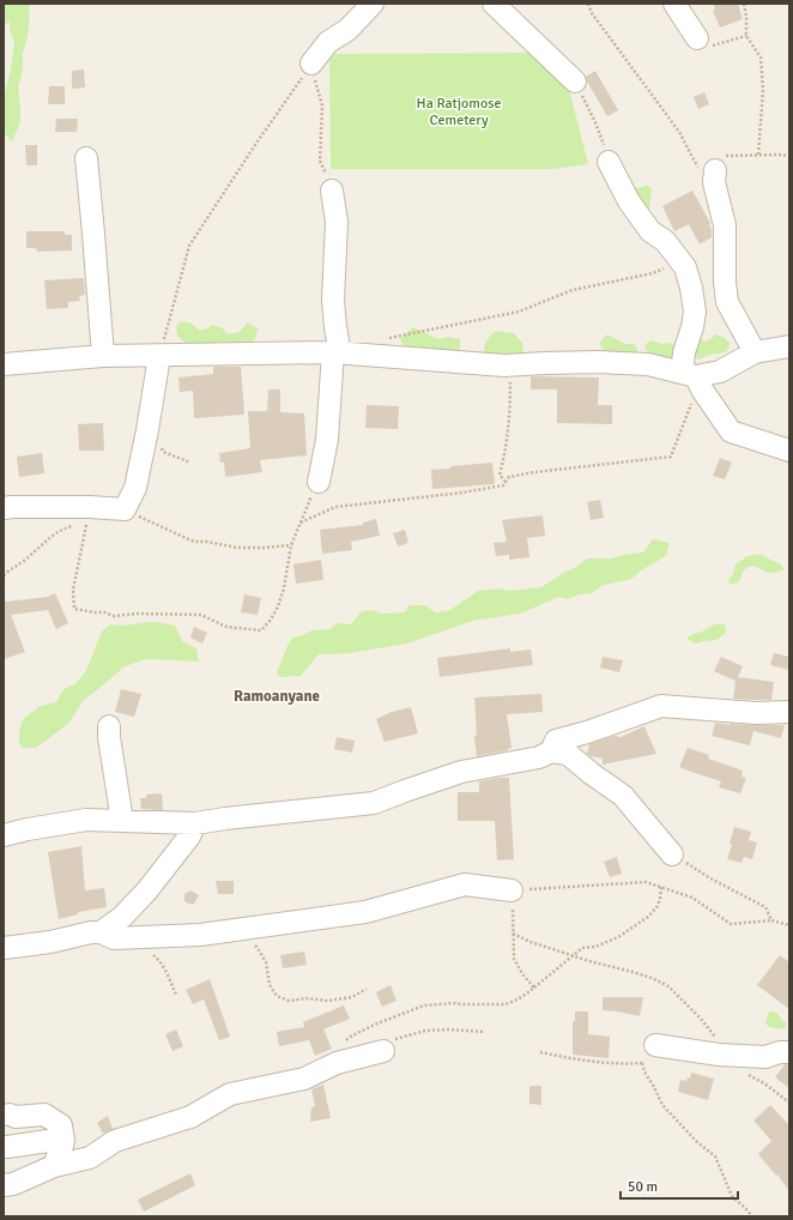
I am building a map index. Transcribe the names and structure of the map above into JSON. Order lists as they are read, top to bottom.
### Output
{
  "districts": ["Ramoanyane"],
  "parks": ["Ha Ratjomose Cemetery"],
  "scale_bar": "50 m"
}
